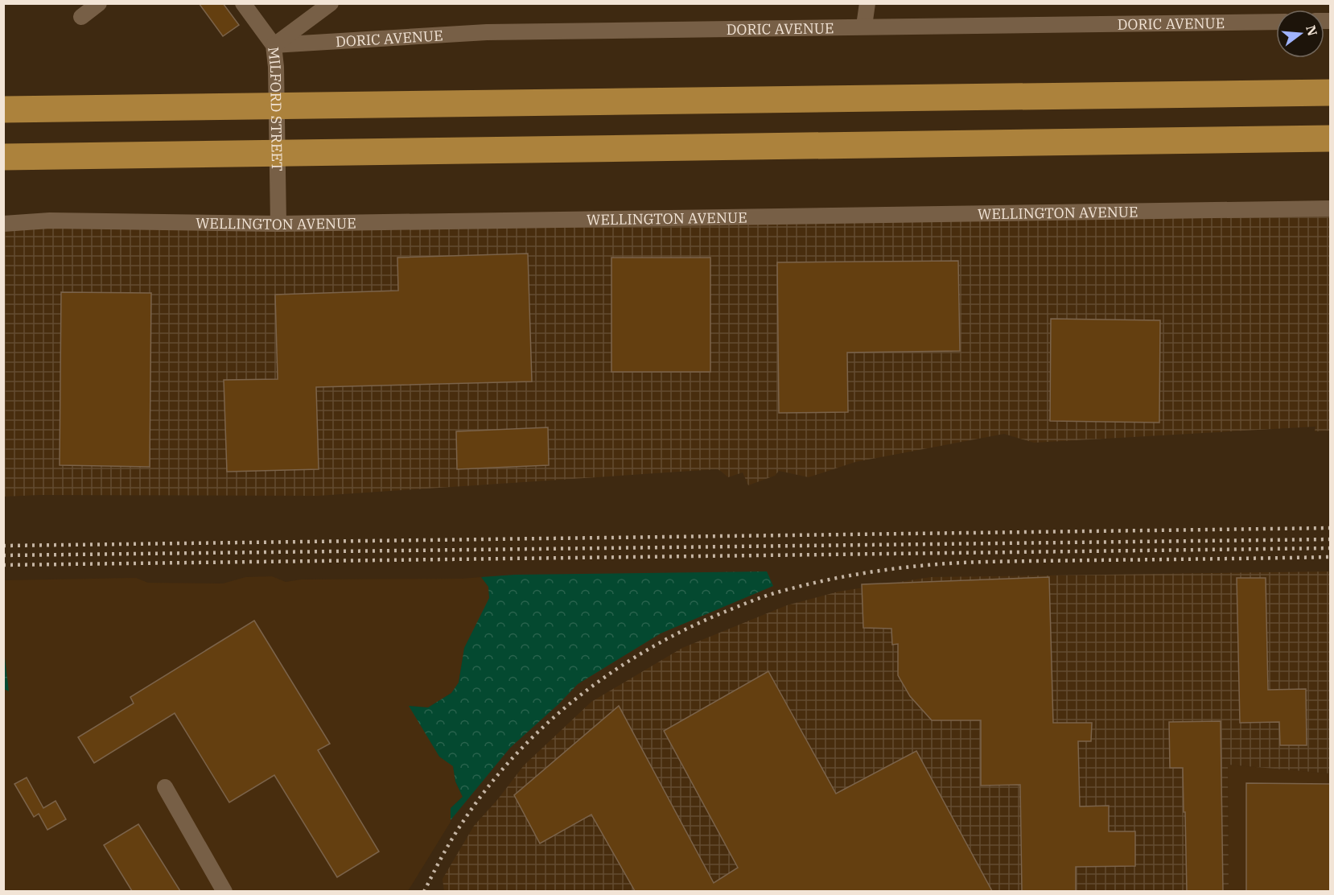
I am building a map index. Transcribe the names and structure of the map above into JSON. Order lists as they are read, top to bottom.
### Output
{
  "streets": {
    "street": ["DORIC AVENUE", "MILFORD STREET", "WELLINGTON AVENUE"]
  },
  "crossings": [
    ["DORIC AVENUE", "MILFORD STREET"],
    ["MILFORD STREET", "WELLINGTON AVENUE"]
  ],
  "north": "right"
}
